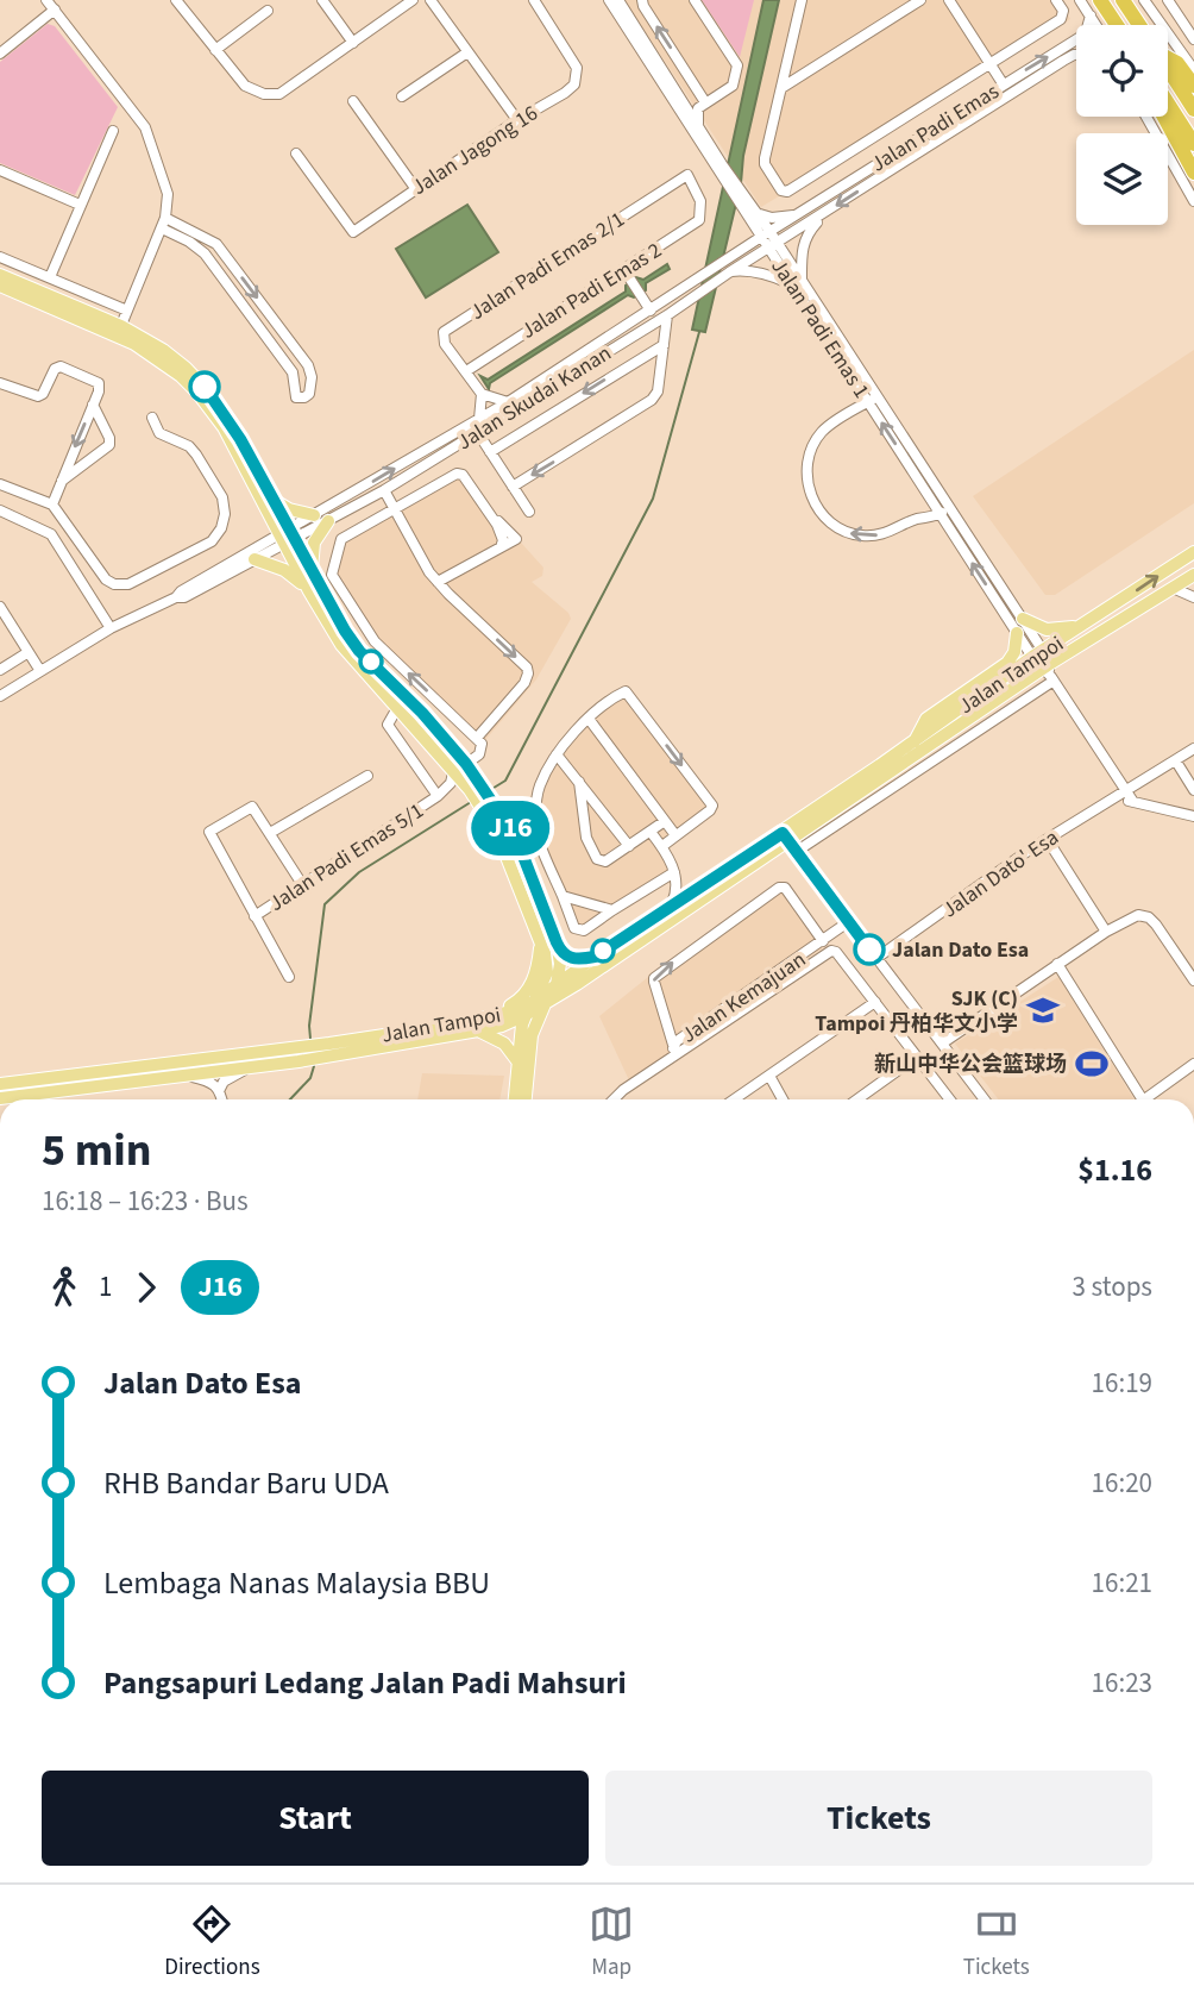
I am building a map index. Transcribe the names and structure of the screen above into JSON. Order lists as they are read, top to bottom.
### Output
{
  "streets": {
    "main road": ["Jalan Tampoi"],
    "street": [
      "Jalan Padi Emas",
      "Jalan Jagong 16",
      "Jalan Padi Emas 2/1",
      "Jalan Padi Emas 2",
      "Jalan Padi Emas 1",
      "Jalan Skudai Kanan",
      "Jalan Padi Emas 5/1",
      "Jalan Dato' Esa",
      "Jalan Kemajuan"
    ]
  },
  "crossings": [
    ["Jalan Padi Emas", "Jalan Padi Emas 1"],
    ["Jalan Padi Emas", "Jalan Skudai Kanan"],
    ["Jalan Padi Emas 2/1", "Jalan Padi Emas 2"],
    ["Jalan Padi Emas 1", "Jalan Skudai Kanan"],
    ["Jalan Padi Emas 1", "Jalan Tampoi"]
  ],
  "places": {
    "other": ["Jalan Dato Esa"],
    "school or university": ["SJK (C) Tampoi 丹柏华文小学"],
    "sports": ["新山中华公会篮球场"]
  },
  "lines": ["bus line J16"],
  "page": {
    "on_map": "J16",
    "heading": ["5 min", "16:18 – 16:23 · Bus", "$1.16"],
    "legs": ["1", "J16", "3 stops"],
    "list": [
      {
        "name": "Jalan Dato Esa",
        "value": "16:19"
      },
      {
        "name": "RHB Bandar Baru UDA",
        "value": "16:20"
      },
      {
        "name": "Lembaga Nanas Malaysia BBU",
        "value": "16:21"
      },
      {
        "name": "Pangsapuri Ledang Jalan Padi Mahsuri",
        "value": "16:23"
      }
    ],
    "buttons": ["Start", "Tickets"],
    "tabs": ["Directions", "Map", "Tickets"]
  }
}
